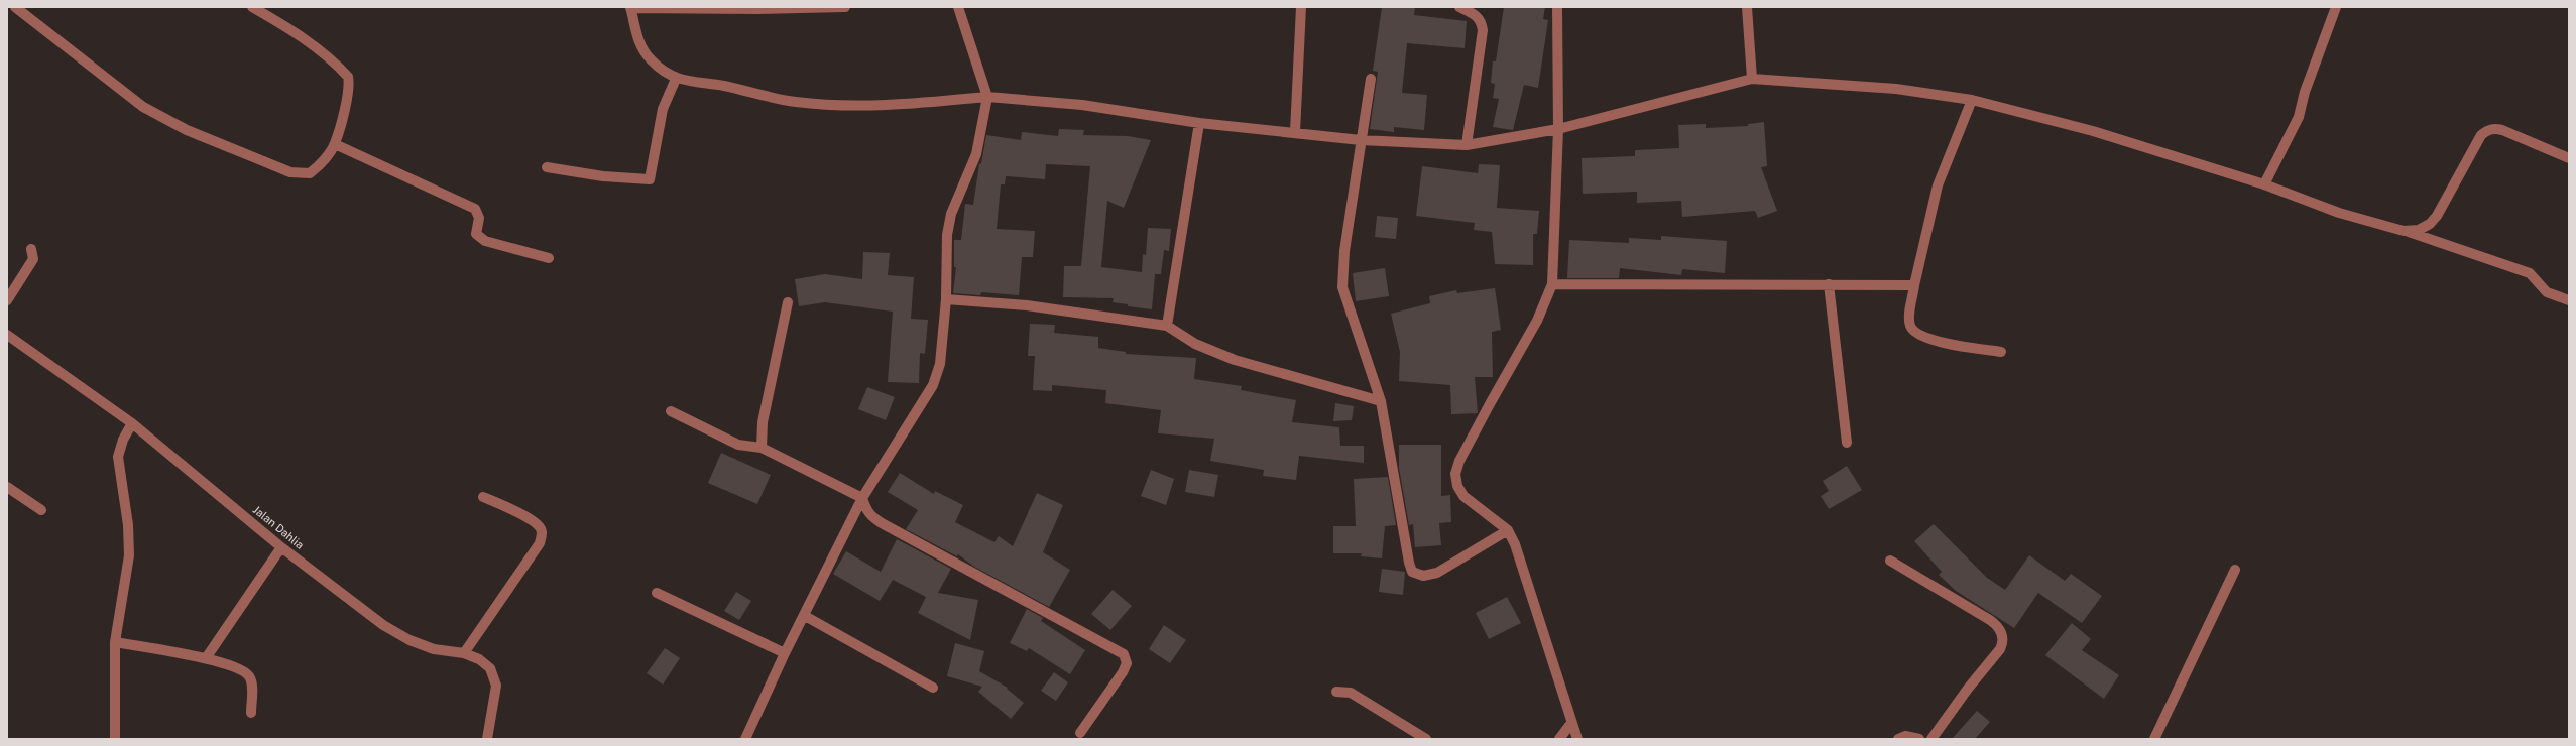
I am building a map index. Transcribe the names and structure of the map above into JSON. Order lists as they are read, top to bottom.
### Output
{
  "streets": {
    "street": ["Jalan Dahlia"]
  }
}
